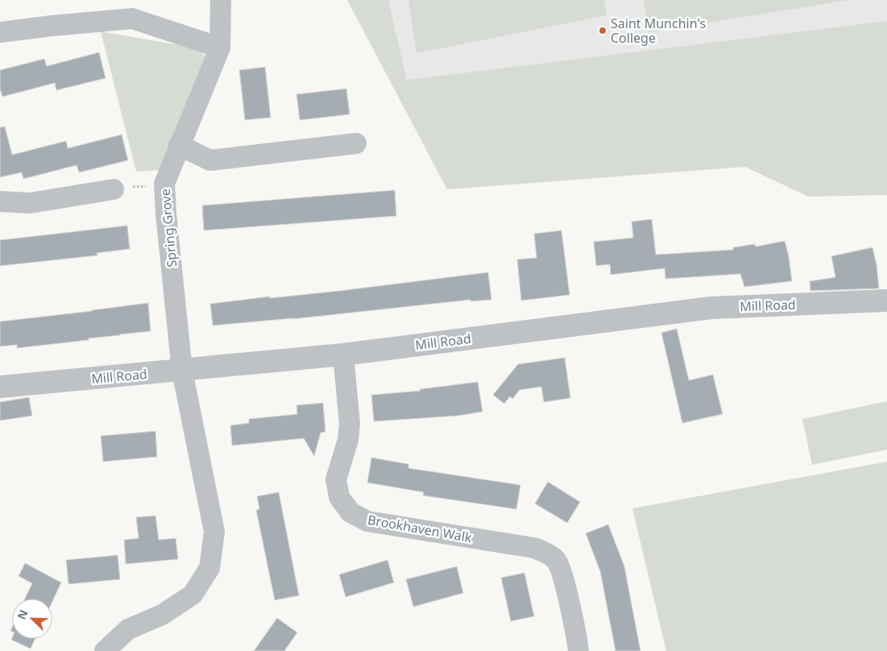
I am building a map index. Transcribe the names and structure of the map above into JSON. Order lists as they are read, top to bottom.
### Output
{
  "streets": {
    "street": ["Spring Grove", "Mill Road", "Brookhaven Walk"]
  },
  "crossings": [
    ["Spring Grove", "Mill Road"],
    ["Mill Road", "Brookhaven Walk"]
  ],
  "places": ["Saint Munchin's College"],
  "north": "top left"
}
